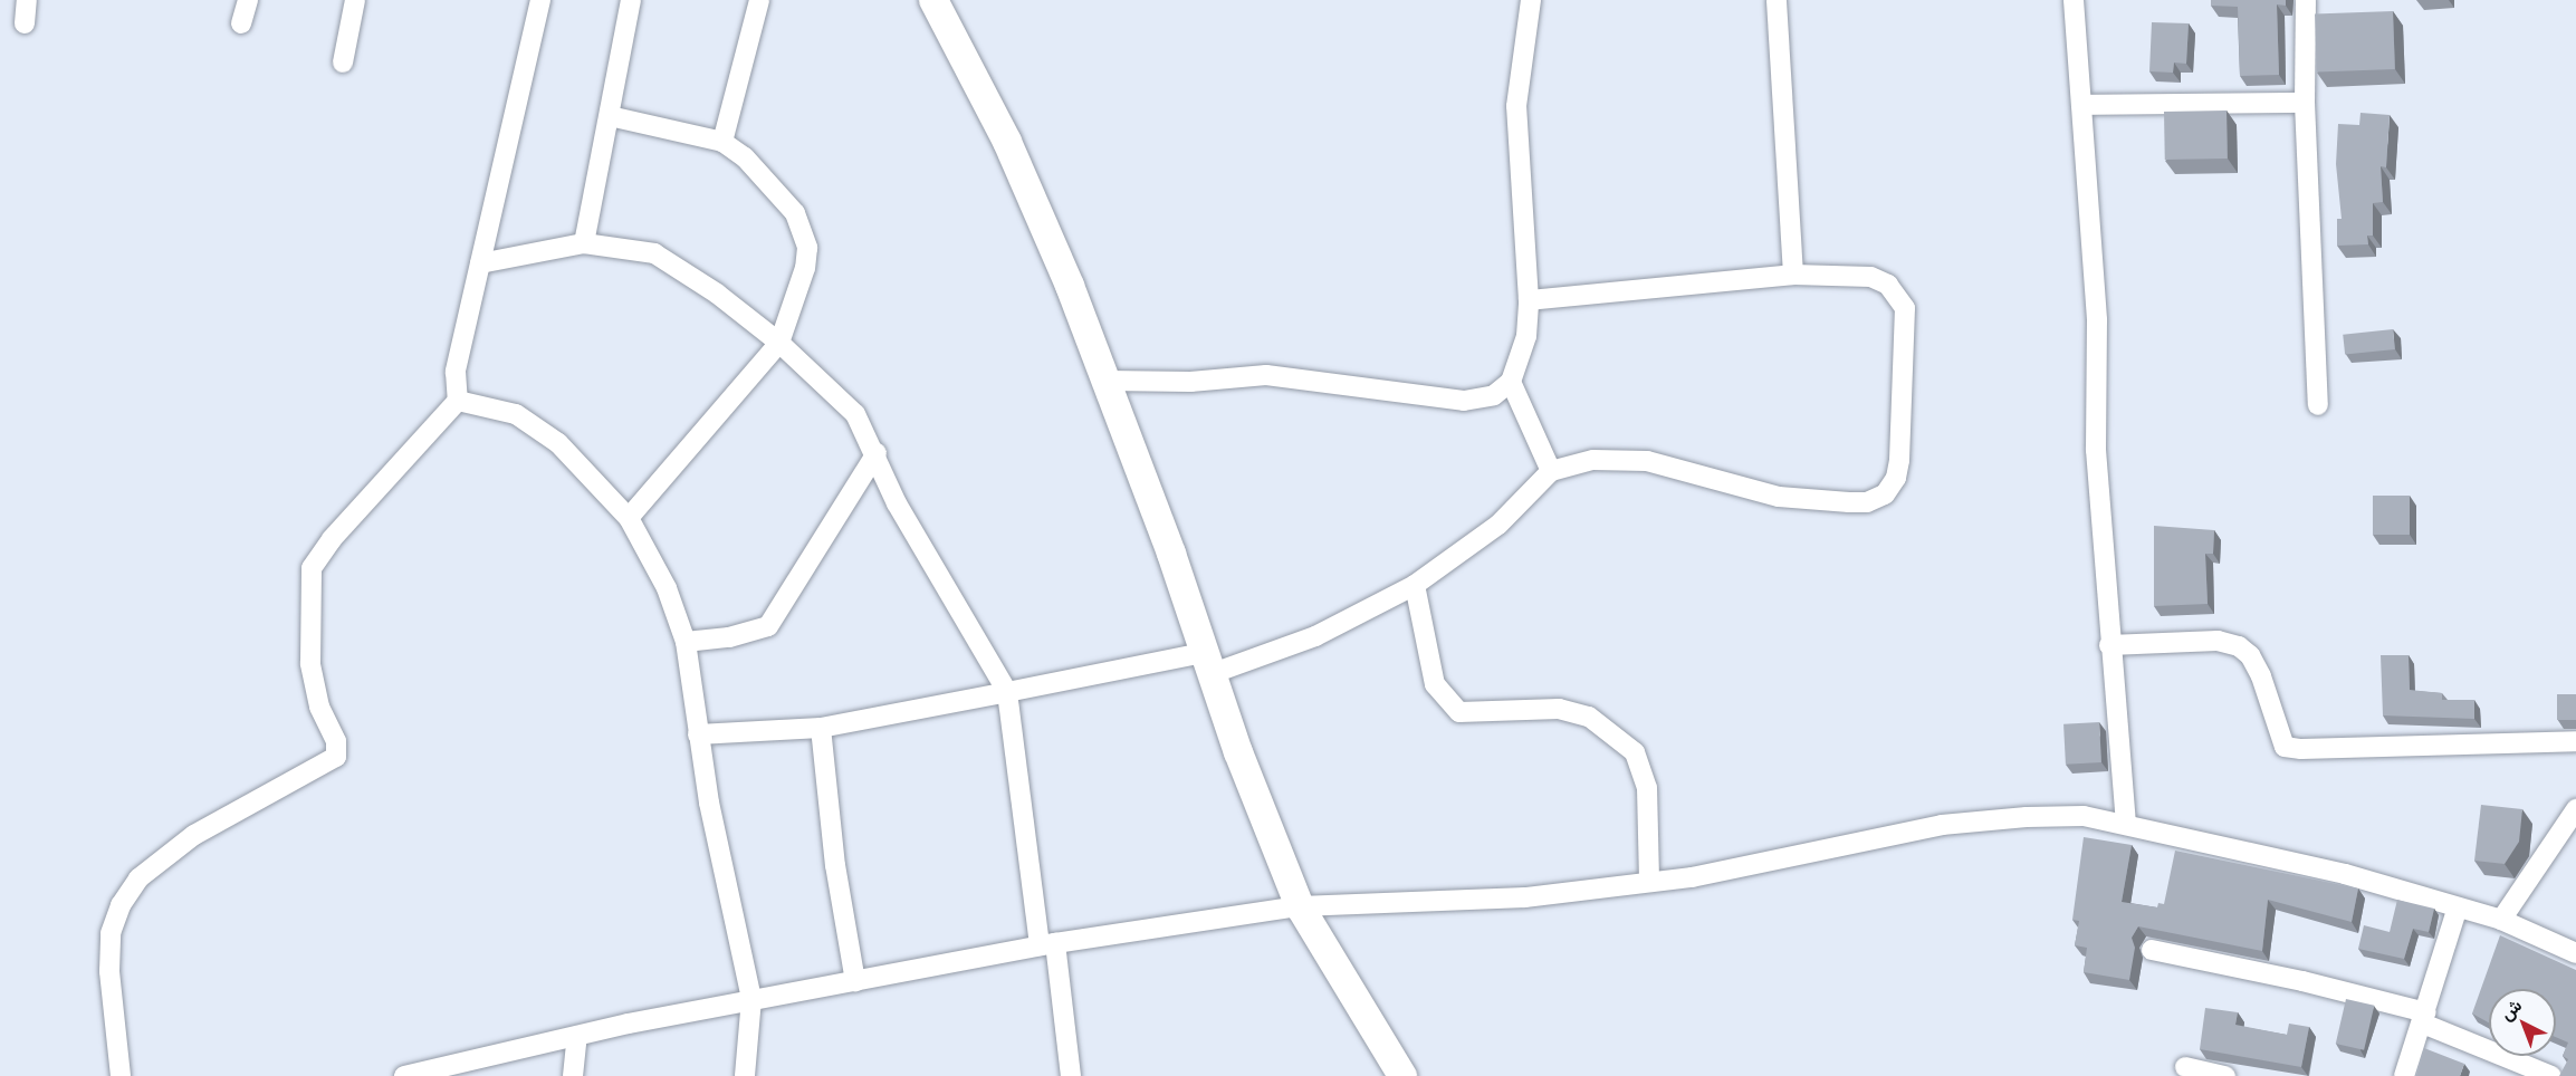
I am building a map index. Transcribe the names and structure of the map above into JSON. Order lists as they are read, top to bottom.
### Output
{
  "north": "top left"
}
